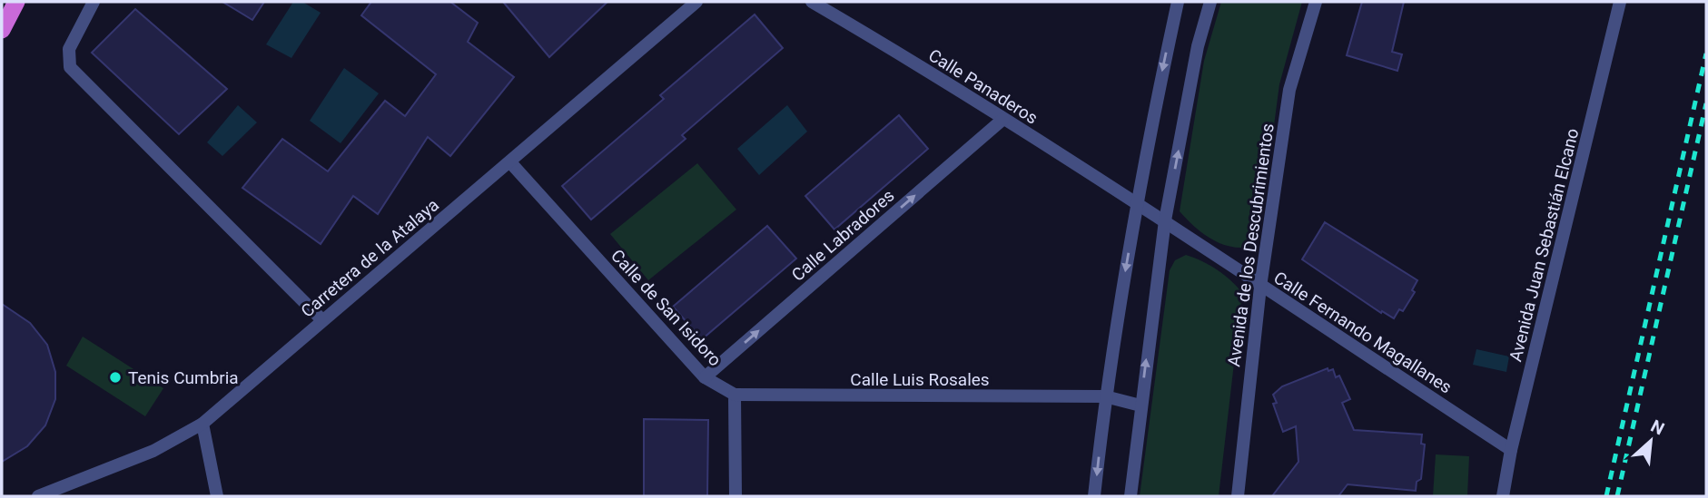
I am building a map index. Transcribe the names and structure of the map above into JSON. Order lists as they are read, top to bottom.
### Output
{
  "streets": {
    "street": [
      "Calle Panaderos",
      "Calle Labradores",
      "Avenida de los Descubrimientos",
      "Avenida Juan Sebastián Elcano",
      "Carretera de la Atalaya",
      "Calle de San Isidoro",
      "Calle Fernando Magallanes",
      "Calle Luis Rosales"
    ]
  },
  "crossings": [
    ["Calle Panaderos", "Calle Labradores"],
    ["Calle Panaderos", "Calle Fernando Magallanes"],
    ["Calle Labradores", "Calle de San Isidoro"],
    ["Avenida de los Descubrimientos", "Calle Fernando Magallanes"],
    ["Avenida Juan Sebastián Elcano", "Calle Fernando Magallanes"],
    ["Carretera de la Atalaya", "Calle de San Isidoro"],
    ["Calle de San Isidoro", "Calle Luis Rosales"]
  ],
  "one_way": ["Calle Labradores"],
  "places": ["Tenis Cumbria"],
  "north": "top right"
}
